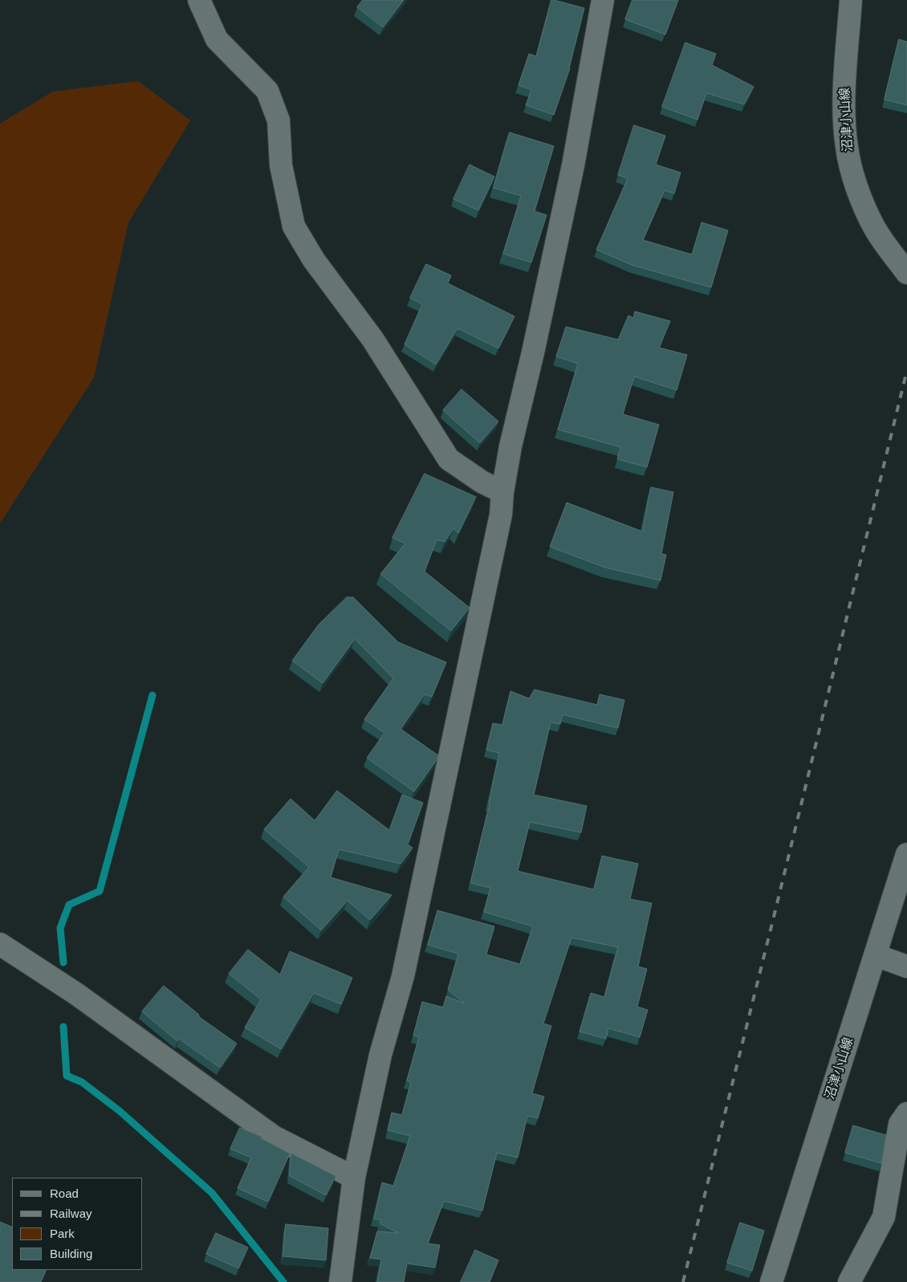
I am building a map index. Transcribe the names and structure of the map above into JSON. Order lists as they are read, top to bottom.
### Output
{
  "streets": {
    "street": ["沼津小山線"]
  },
  "legend": [
    "Road",
    "Railway",
    "Park",
    "Building"
  ]
}
